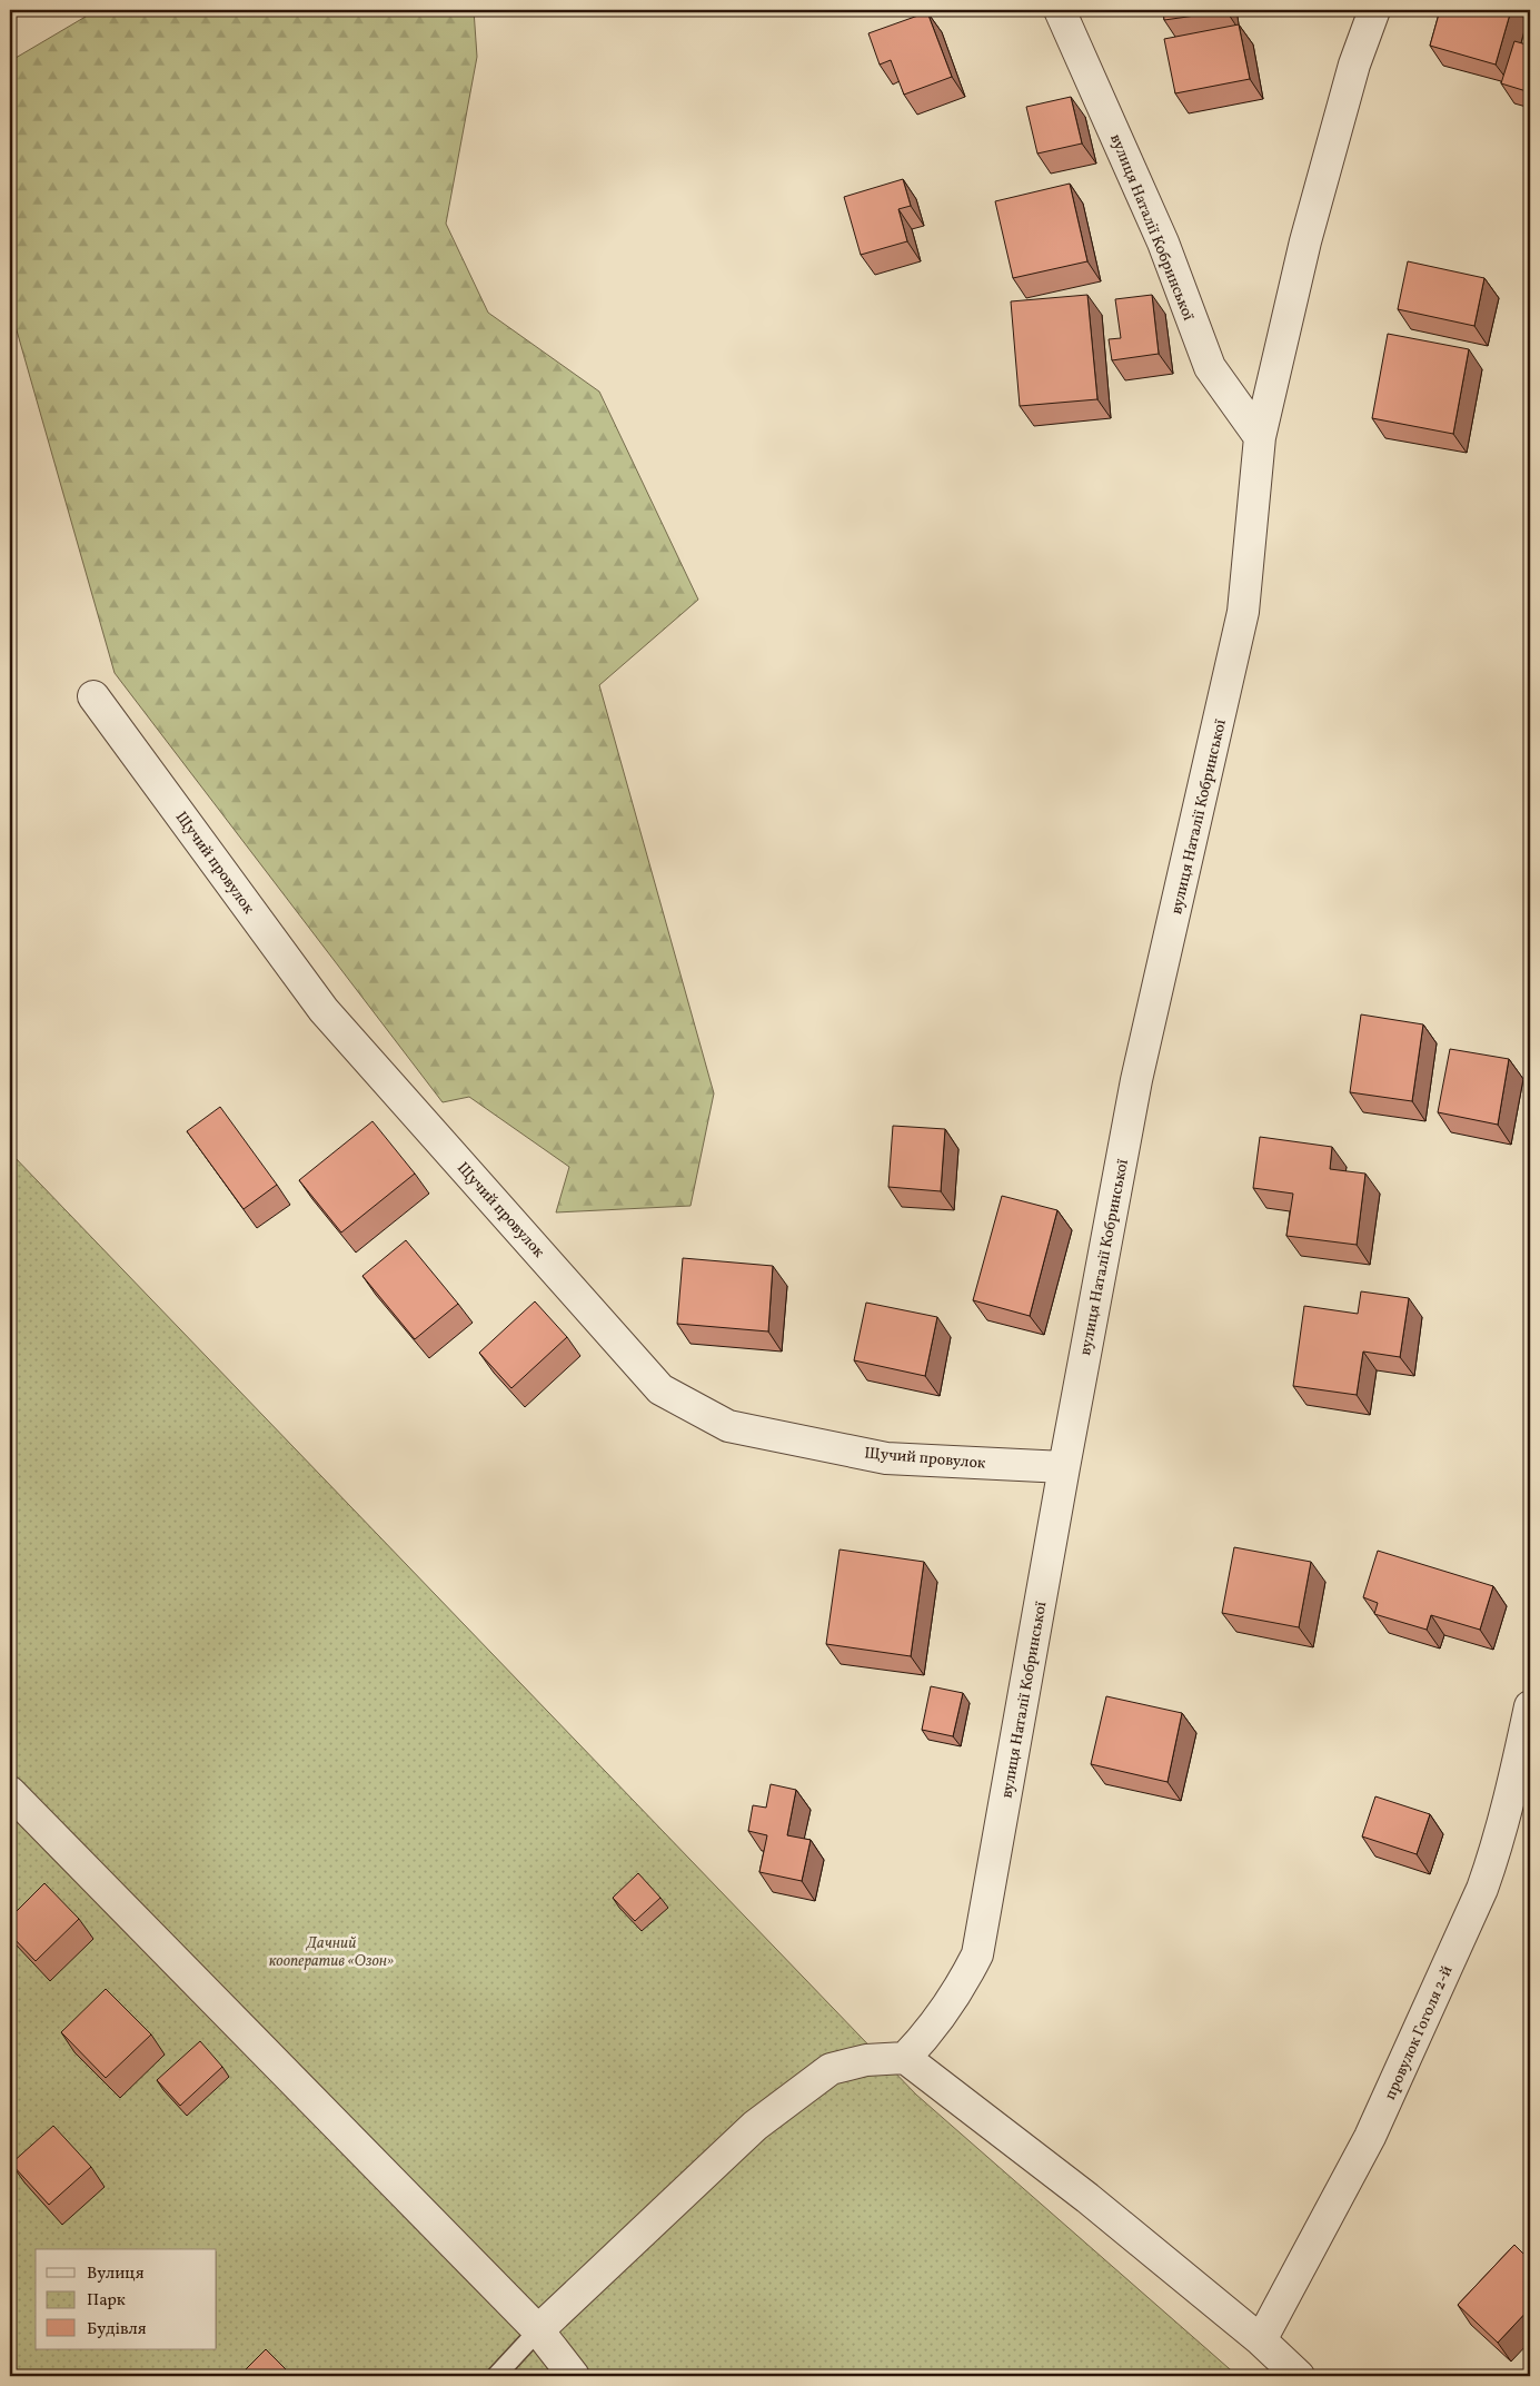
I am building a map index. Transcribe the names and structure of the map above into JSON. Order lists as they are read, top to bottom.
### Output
{
  "streets": {
    "street": ["вулиця Наталії Кобринської", "Щучий провулок", "провулок Гоголя 2-й"]
  },
  "crossings": [
    ["вулиця Наталії Кобринської", "Щучий провулок"]
  ],
  "parks": ["Дачний кооператив «Озон»"],
  "legend": ["Вулиця", "Парк", "Будівля"]
}
